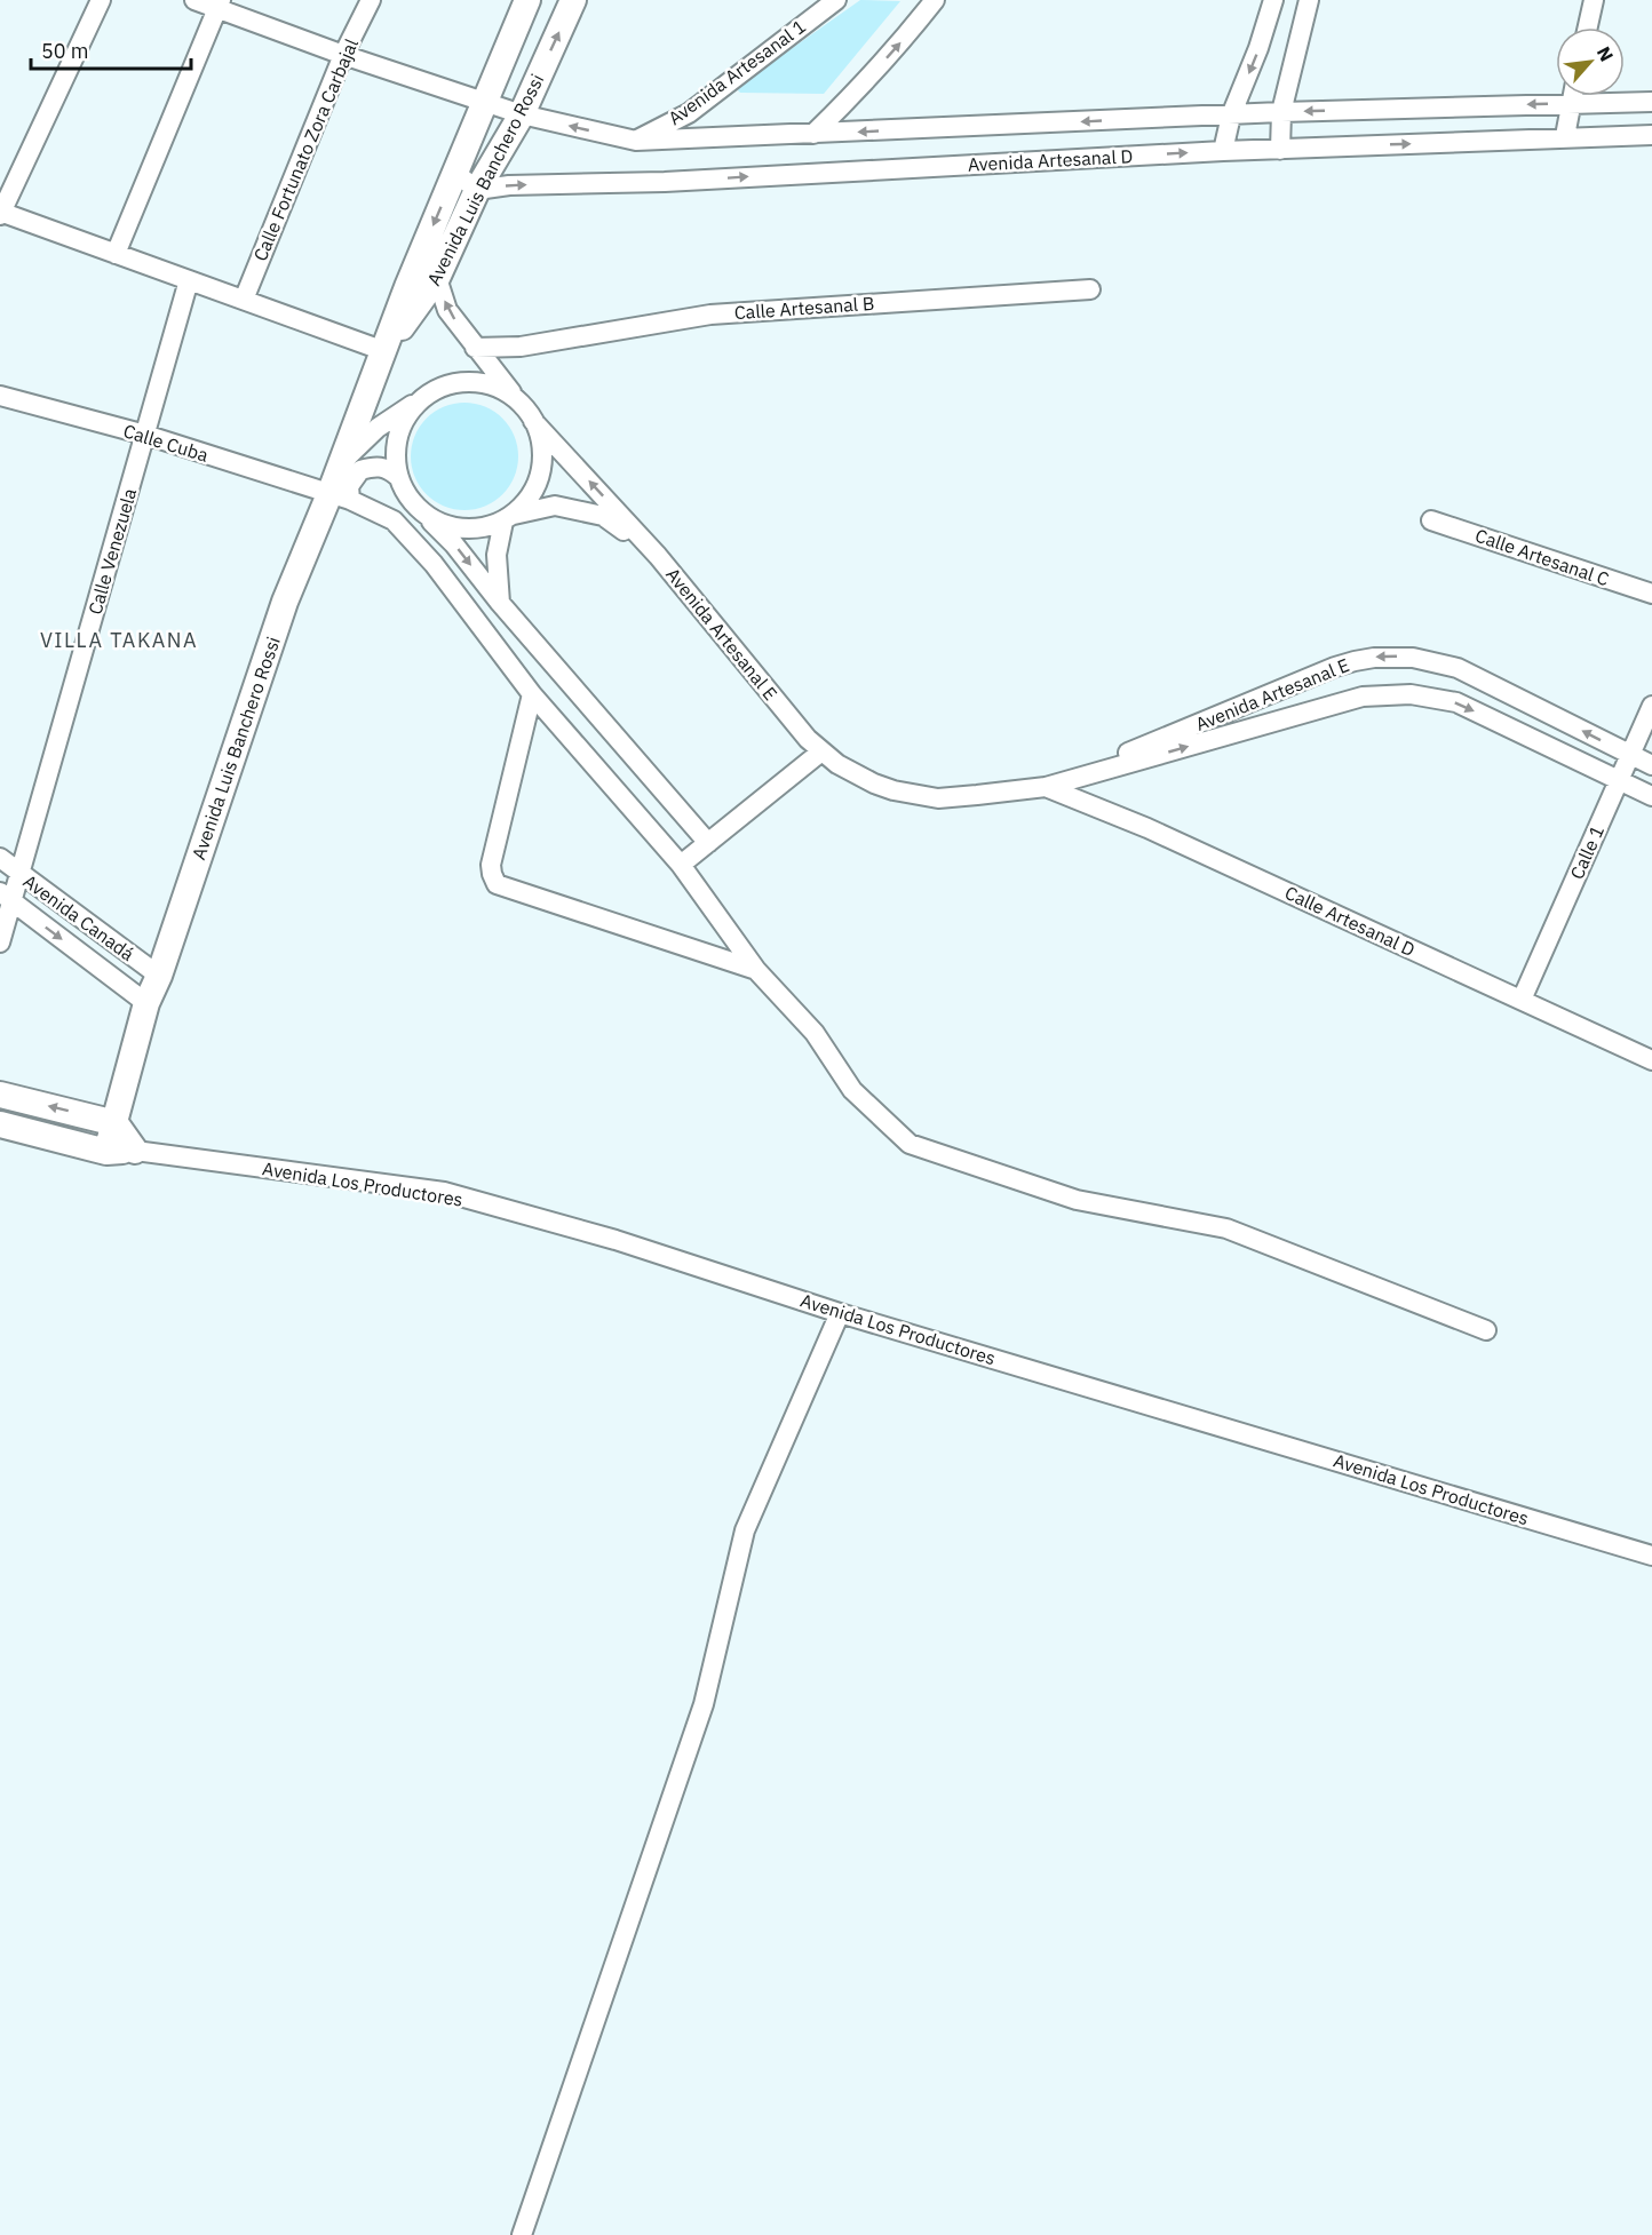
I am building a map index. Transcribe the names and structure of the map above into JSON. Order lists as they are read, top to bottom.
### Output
{
  "streets": {
    "street": [
      "Avenida Artesanal 1",
      "Calle Fortunato Zora Carbajal",
      "Avenida Artesanal D",
      "Avenida Luis Banchero Rossi",
      "Calle Artesanal B",
      "Calle Cuba",
      "Calle Venezuela",
      "Calle Artesanal C",
      "Avenida Artesanal E",
      "Calle 1",
      "Avenida Canadá",
      "Calle Artesanal D",
      "Avenida Los Productores"
    ]
  },
  "crossings": [
    ["Avenida Artesanal 1", "Avenida Artesanal D"],
    ["Calle Fortunato Zora Carbajal", "Avenida Artesanal D"],
    ["Avenida Artesanal D", "Avenida Luis Banchero Rossi"],
    ["Avenida Luis Banchero Rossi", "Calle Cuba"],
    ["Avenida Luis Banchero Rossi", "Avenida Canadá"],
    ["Avenida Luis Banchero Rossi", "Avenida Los Productores"],
    ["Calle Cuba", "Calle Venezuela"],
    ["Calle Venezuela", "Avenida Canadá"],
    ["Avenida Artesanal E", "Calle 1"],
    ["Avenida Artesanal E", "Calle Artesanal D"],
    ["Calle 1", "Calle Artesanal D"]
  ],
  "districts": ["VILLA TAKANA"],
  "scale_bar": "50 m",
  "north": "top right"
}
